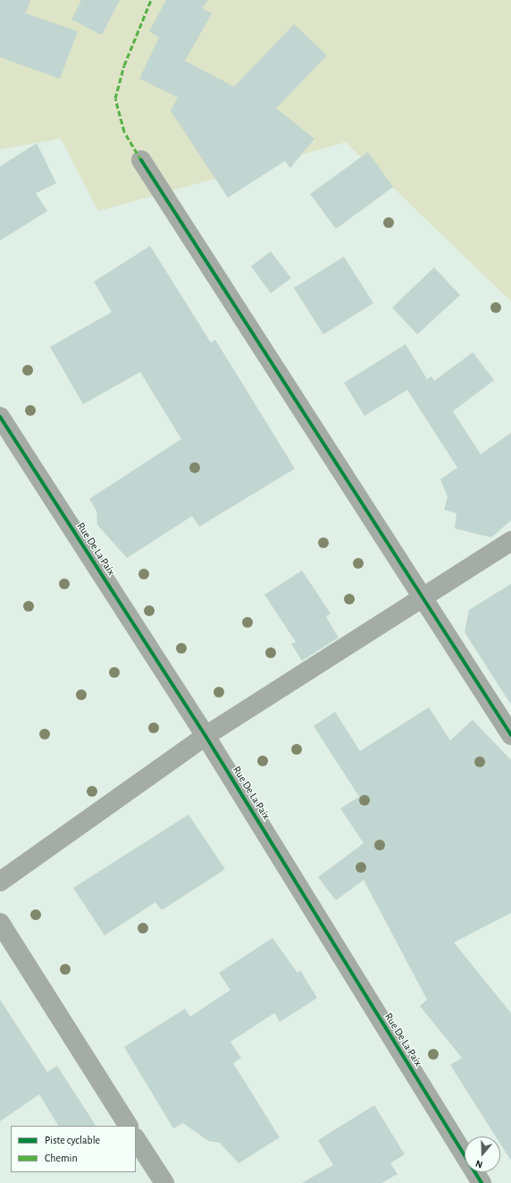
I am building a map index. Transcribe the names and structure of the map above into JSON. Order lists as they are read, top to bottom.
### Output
{
  "streets": {
    "street": ["Rue De La Paix"]
  },
  "legend": ["Piste cyclable", "Chemin"],
  "north": "bottom"
}
